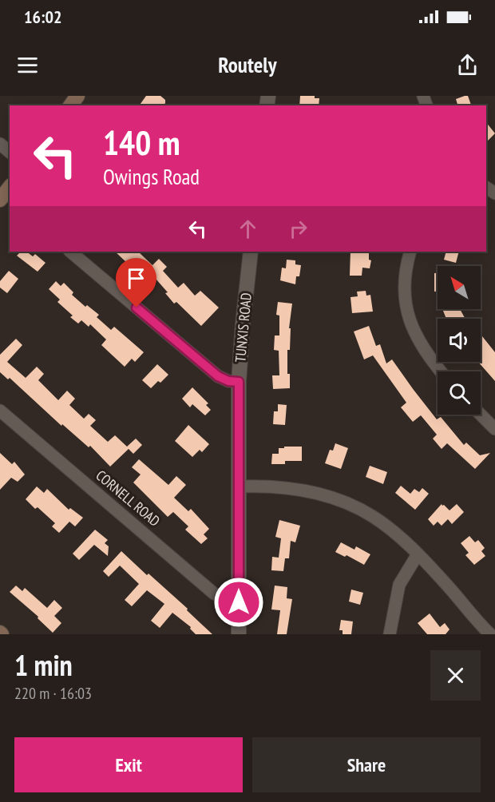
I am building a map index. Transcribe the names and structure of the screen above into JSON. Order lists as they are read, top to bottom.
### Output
{
  "streets": {
    "street": ["TUNXIS ROAD", "CORNELL ROAD"]
  },
  "crossings": [
    ["TUNXIS ROAD", "CORNELL ROAD"]
  ],
  "north": "top left",
  "page": {
    "status": "16:02",
    "header": "Routely",
    "turn": ["140 m", "Owings Road"],
    "heading": ["1 min", "220 m · 16:03"],
    "buttons": ["Exit", "Share"]
  }
}
